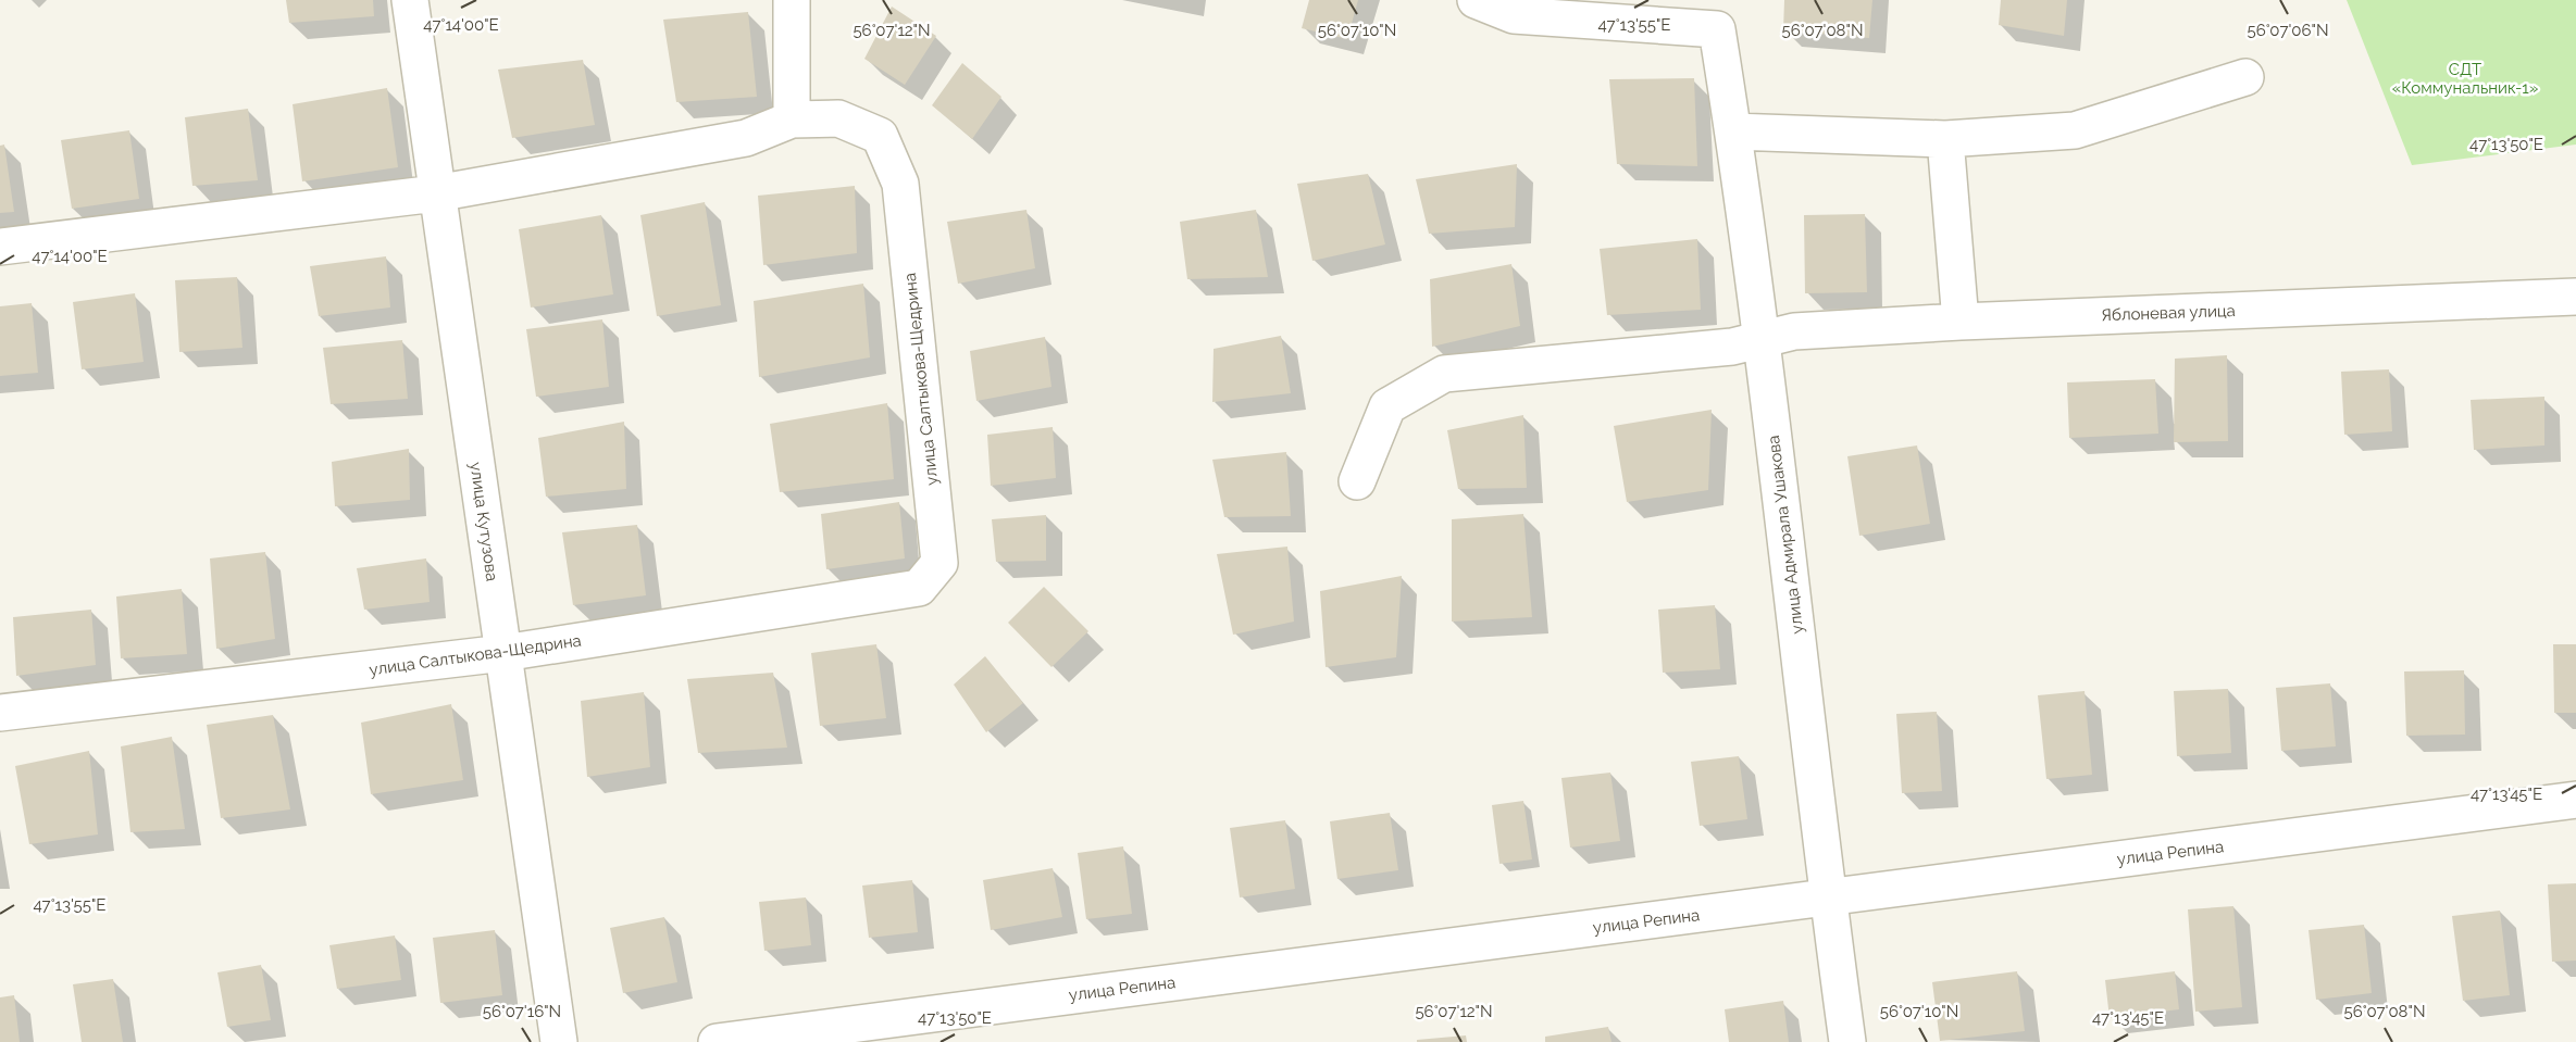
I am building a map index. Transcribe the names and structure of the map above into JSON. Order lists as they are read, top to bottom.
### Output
{
  "streets": {
    "street": [
      "Яблоневая улица",
      "улица Салтыкова-Щедрина",
      "улица Кутузова",
      "улица Адмирала Ушакова",
      "улица Репина"
    ]
  },
  "crossings": [
    ["Яблоневая улица", "улица Адмирала Ушакова"],
    ["улица Салтыкова-Щедрина", "улица Кутузова"],
    ["улица Адмирала Ушакова", "улица Репина"]
  ],
  "parks": ["СДТ «Коммунальник-1»"],
  "coordinates": [
    "47°14'00\"E",
    "47°13'55\"E",
    "56°07'12\"N",
    "56°07'10\"N",
    "56°07'08\"N",
    "56°07'06\"N",
    "47°13'50\"E",
    "47°13'45\"E",
    "56°07'16\"N"
  ]
}
